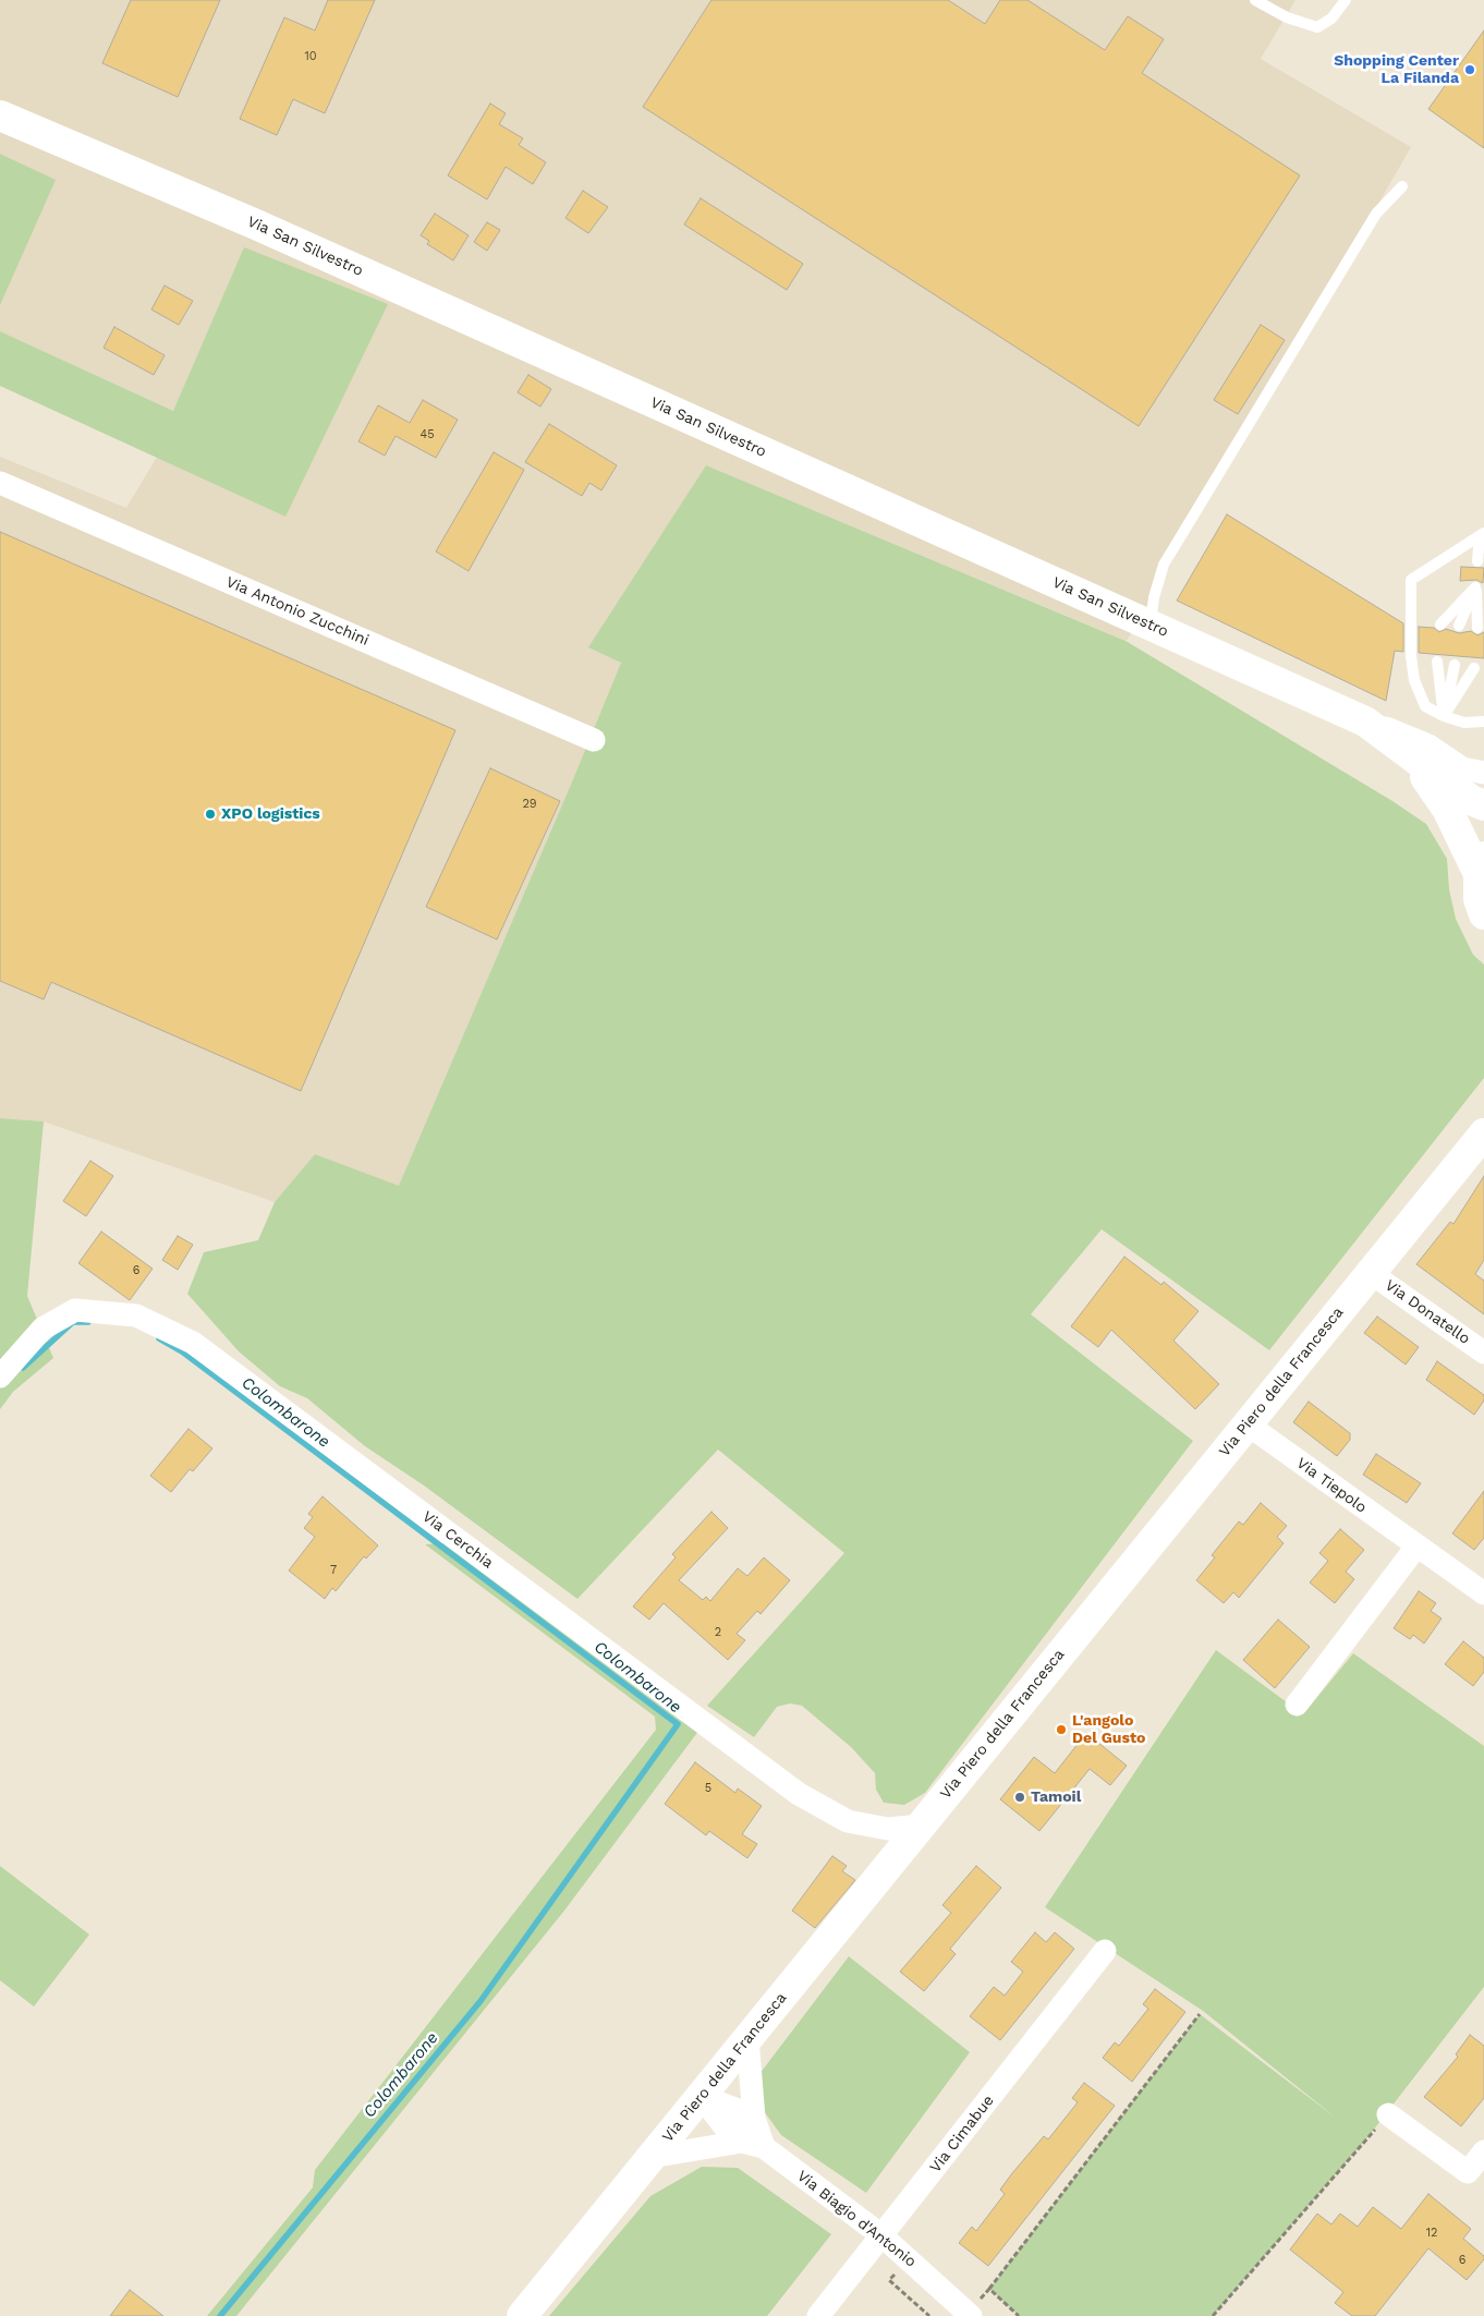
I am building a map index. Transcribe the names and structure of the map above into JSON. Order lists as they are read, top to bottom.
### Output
{
  "streets": {
    "main road": ["Via San Silvestro", "Via Piero della Francesca"],
    "street": [
      "Via Antonio Zucchini",
      "Via Donatello",
      "Via Tiepolo",
      "Via Cerchia",
      "Via Cimabue",
      "Via Biagio d'Antonio"
    ]
  },
  "crossings": [
    ["Via Donatello", "Via Piero della Francesca"],
    ["Via Piero della Francesca", "Via Tiepolo"],
    ["Via Piero della Francesca", "Via Cerchia"],
    ["Via Piero della Francesca", "Via Biagio d'Antonio"],
    ["Via Cimabue", "Via Biagio d'Antonio"]
  ],
  "water": ["Colombarone"],
  "places": [
    "Shopping Center La Filanda",
    "XPO logistics",
    "L'angolo Del Gusto",
    "Tamoil"
  ],
  "house_numbers": [
    "10",
    "45",
    "29",
    "6",
    "7",
    "2",
    "5",
    "12",
    "6"
  ]
}
